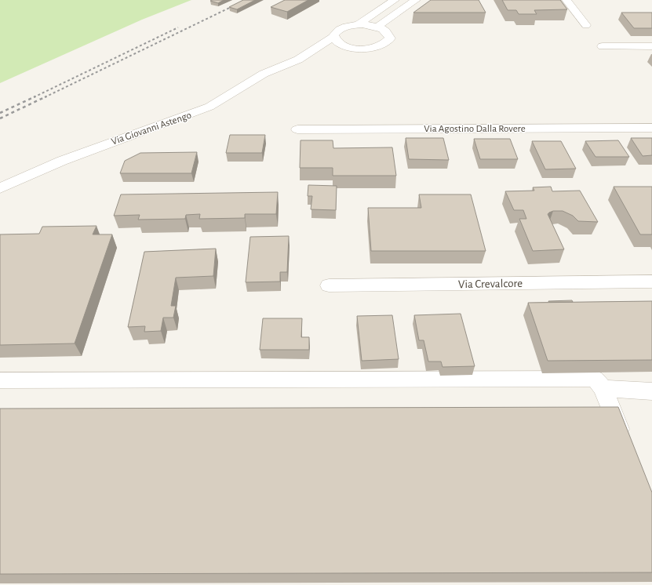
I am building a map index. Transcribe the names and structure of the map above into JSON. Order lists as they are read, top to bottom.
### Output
{
  "streets": {
    "street": ["Via Giovanni Astengo", "Via Agostino Dalla Rovere", "Via Crevalcore"]
  }
}
